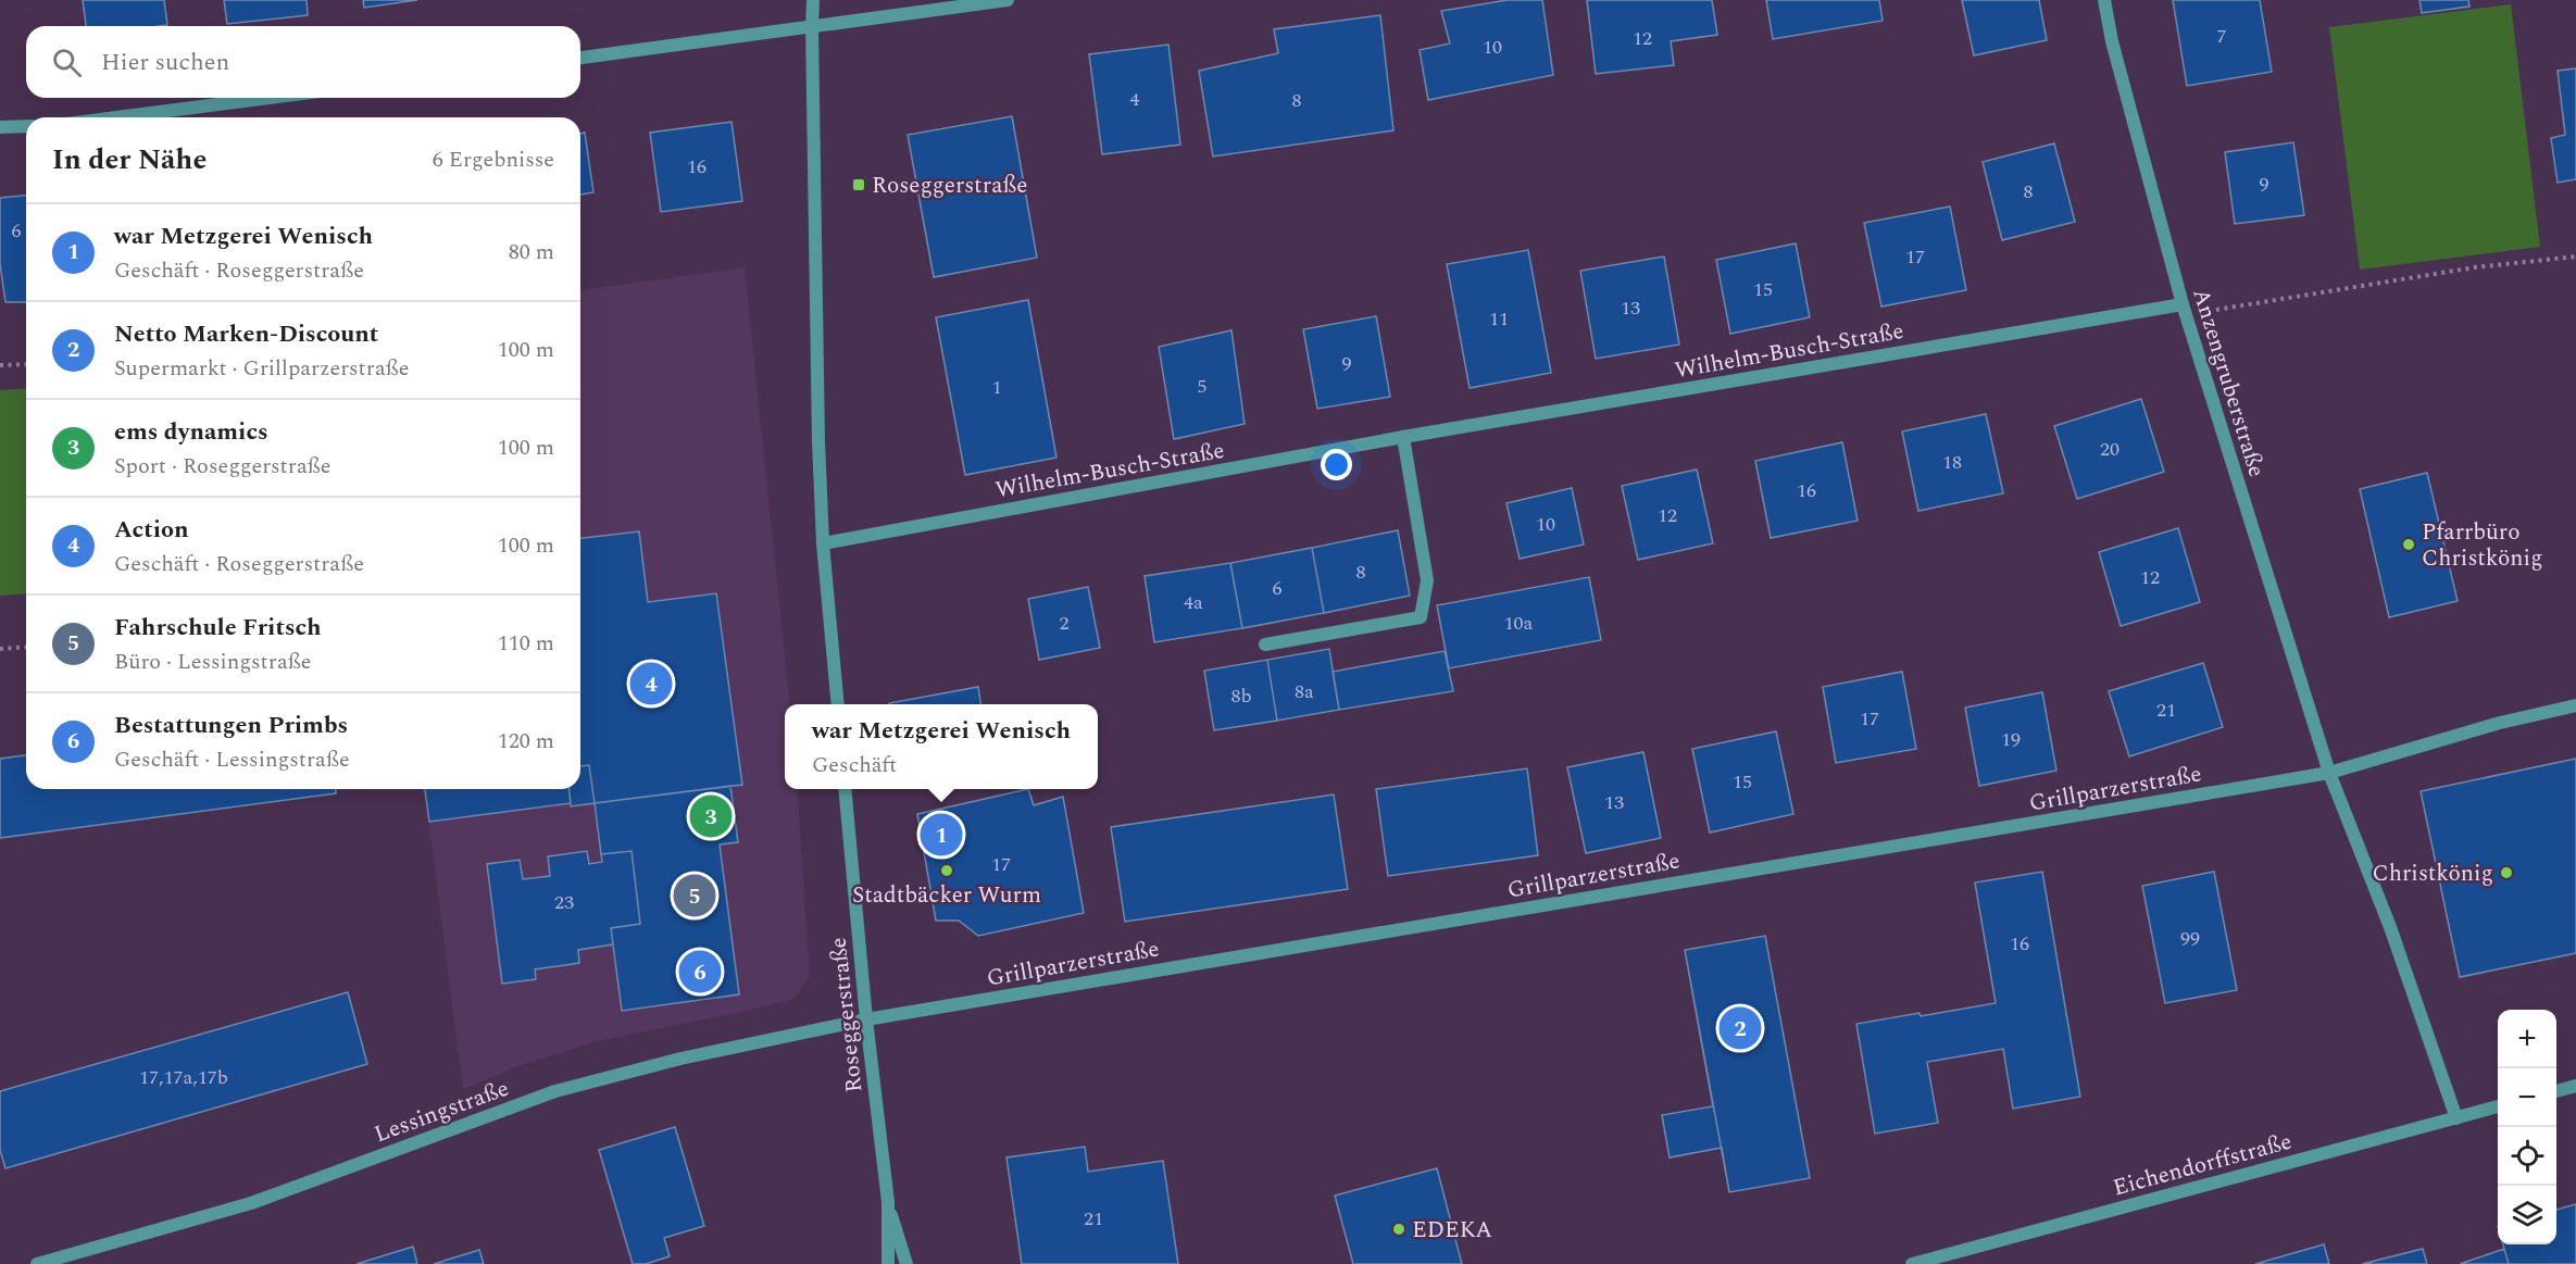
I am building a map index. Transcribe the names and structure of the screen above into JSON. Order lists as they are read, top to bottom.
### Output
{
  "streets": {
    "street": [
      "Wilhelm-Busch-Straße",
      "Anzengruberstraße",
      "Grillparzerstraße",
      "Roseggerstraße",
      "Lessingstraße",
      "Eichendorffstraße"
    ]
  },
  "crossings": [
    ["Wilhelm-Busch-Straße", "Anzengruberstraße"],
    ["Anzengruberstraße", "Grillparzerstraße"],
    ["Anzengruberstraße", "Eichendorffstraße"],
    ["Grillparzerstraße", "Roseggerstraße"],
    ["Grillparzerstraße", "Lessingstraße"],
    ["Roseggerstraße", "Lessingstraße"]
  ],
  "places": {
    "transit": ["Roseggerstraße"],
    "other": [
      "Pfarrbüro Christkönig",
      "Stadtbäcker Wurm",
      "Christkönig",
      "EDEKA"
    ]
  },
  "house_numbers": [
    "7",
    "12",
    "10",
    "4",
    "8",
    "16",
    "9",
    "8",
    "6",
    "17",
    "15",
    "13",
    "11",
    "9",
    "5",
    "1",
    "20",
    "18",
    "16",
    "12",
    "10",
    "8",
    "12",
    "6",
    "4a",
    "2",
    "10a",
    "8a",
    "8b",
    "21",
    "17",
    "19",
    "15",
    "13",
    "17",
    "23",
    "99",
    "16",
    "17,17a,17b",
    "21"
  ],
  "page": {
    "search": "Hier suchen",
    "heading": ["In der Nähe", "6 Ergebnisse"],
    "list": [
      {
        "mark": "1",
        "name": "war Metzgerei Wenisch",
        "note": "Geschäft · Roseggerstraße",
        "value": "80 m"
      },
      {
        "mark": "2",
        "name": "Netto Marken-Discount",
        "note": "Supermarkt · Grillparzerstraße",
        "value": "100 m"
      },
      {
        "mark": "3",
        "name": "ems dynamics",
        "note": "Sport · Roseggerstraße",
        "value": "100 m"
      },
      {
        "mark": "4",
        "name": "Action",
        "note": "Geschäft · Roseggerstraße",
        "value": "100 m"
      },
      {
        "mark": "5",
        "name": "Fahrschule Fritsch",
        "note": "Büro · Lessingstraße",
        "value": "110 m"
      },
      {
        "mark": "6",
        "name": "Bestattungen Primbs",
        "note": "Geschäft · Lessingstraße",
        "value": "120 m"
      }
    ],
    "pins": [
      "4",
      "3",
      "1",
      "5",
      "6",
      "2"
    ],
    "popup": ["war Metzgerei Wenisch", "Geschäft"],
    "map_buttons": ["+", "−"]
  }
}
